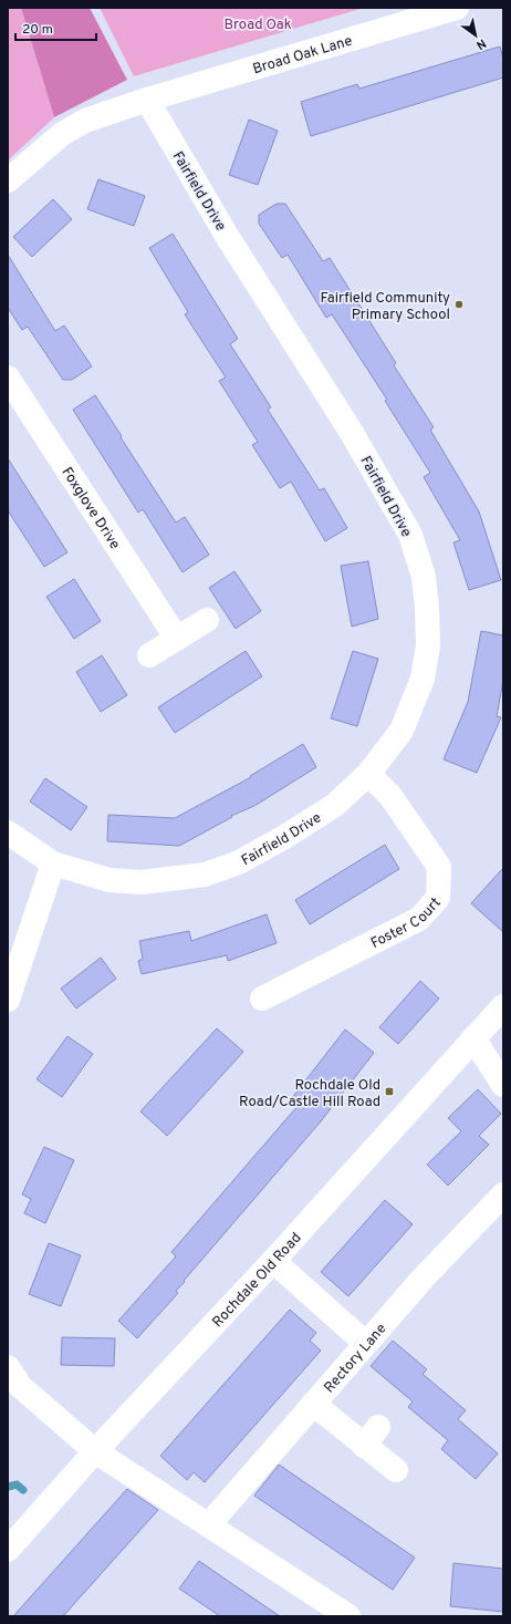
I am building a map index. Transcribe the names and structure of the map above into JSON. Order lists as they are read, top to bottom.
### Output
{
  "streets": {
    "street": [
      "Broad Oak Lane",
      "Fairfield Drive",
      "Foxglove Drive",
      "Foster Court",
      "Rochdale Old Road",
      "Rectory Lane"
    ]
  },
  "crossings": [
    ["Broad Oak Lane", "Fairfield Drive"],
    ["Fairfield Drive", "Foster Court"]
  ],
  "parks": ["Broad Oak"],
  "places": {
    "other": ["Fairfield Community Primary School"],
    "transit": ["Rochdale Old Road/Castle Hill Road"]
  },
  "scale_bar": "20 m",
  "north": "bottom right"
}
